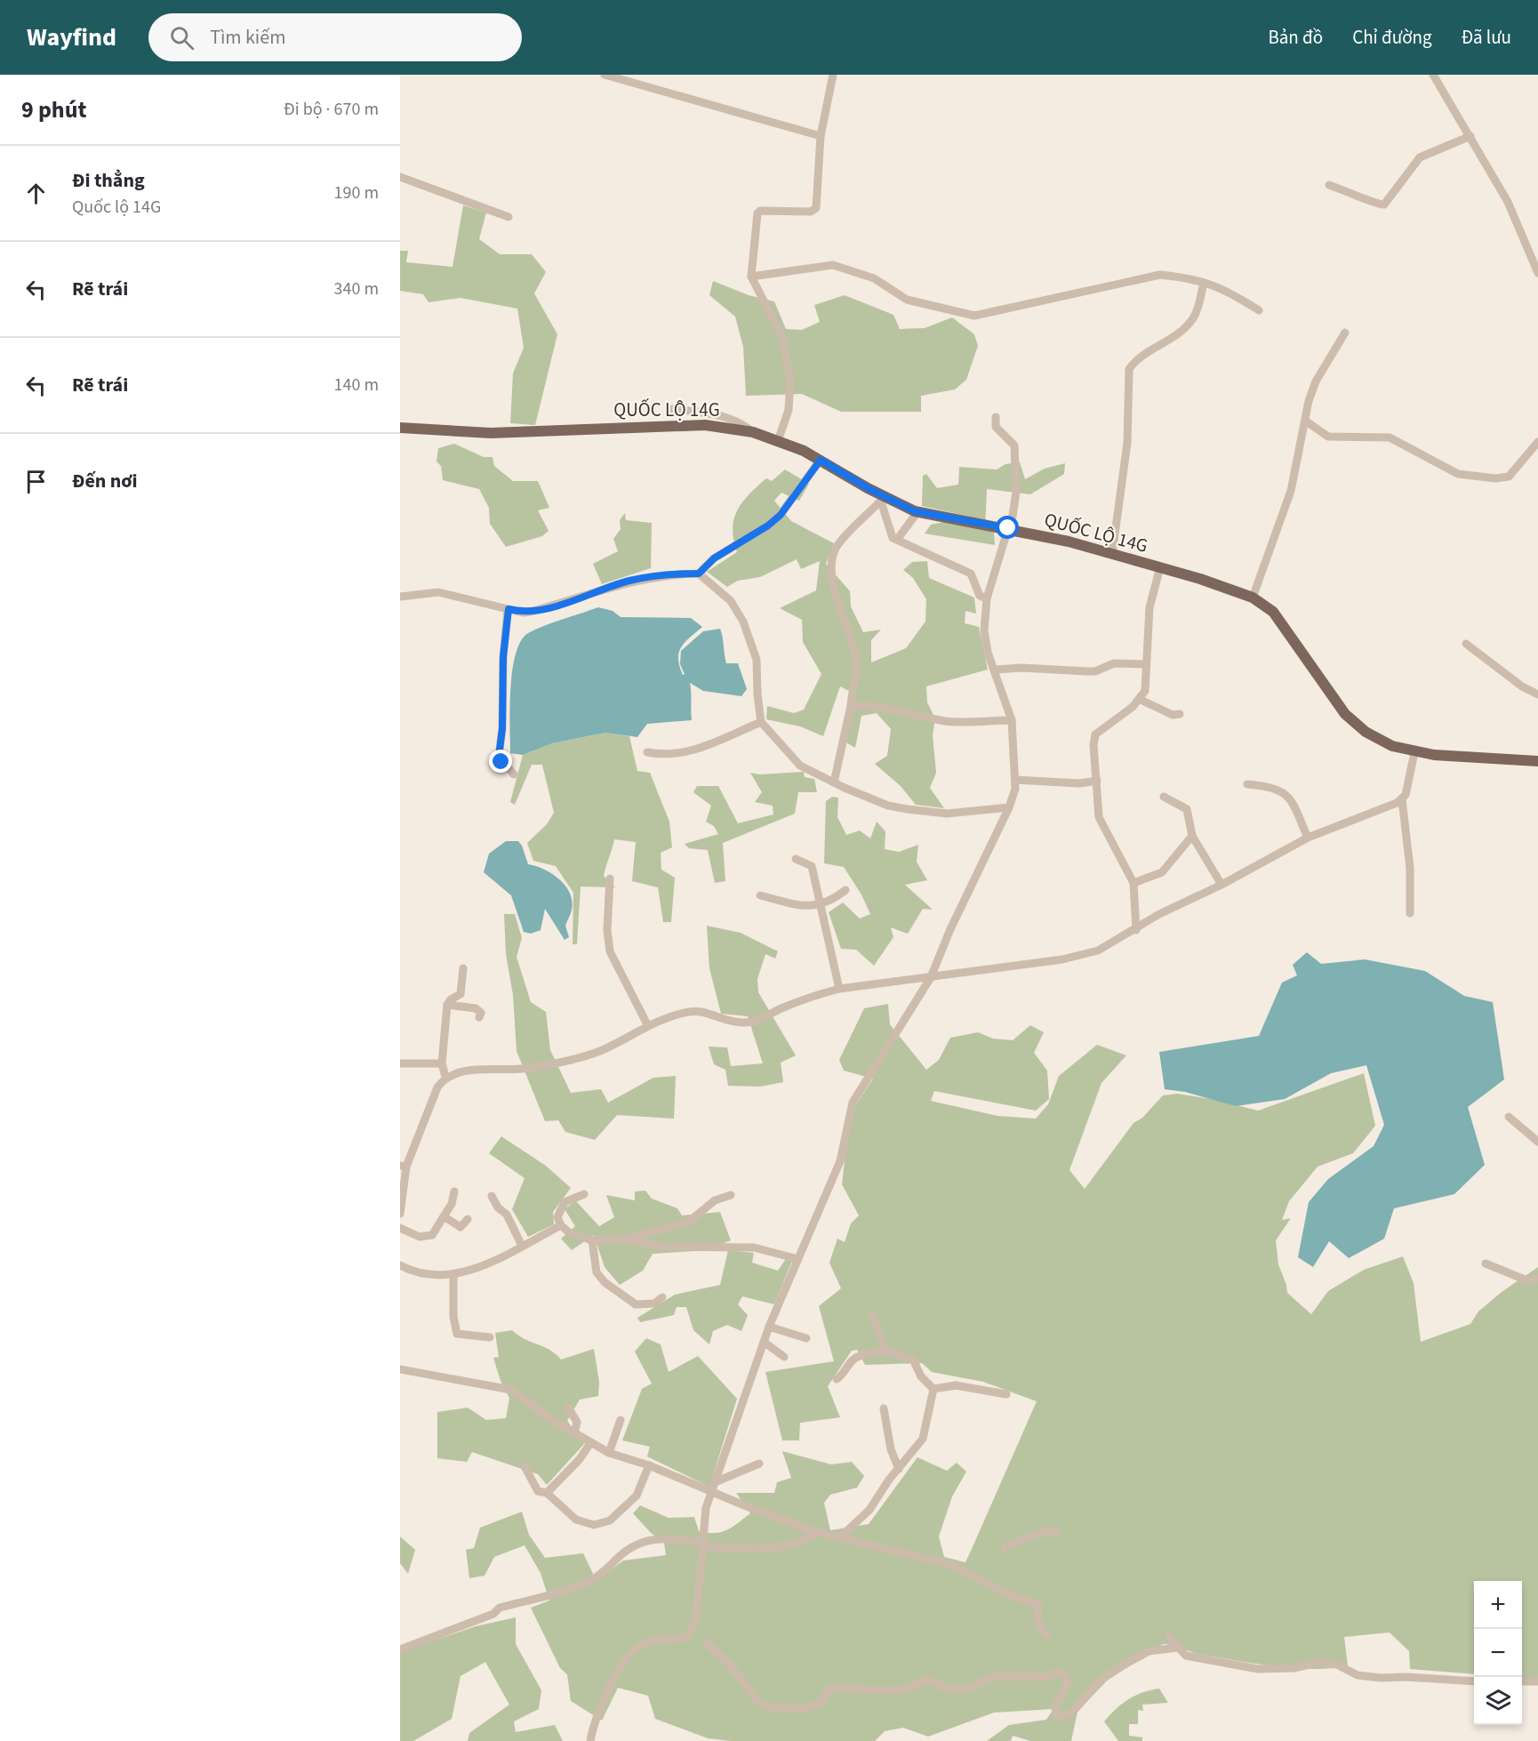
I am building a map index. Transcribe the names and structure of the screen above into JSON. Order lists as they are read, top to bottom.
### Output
{
  "streets": {
    "main road": ["QUỐC LỘ 14G"]
  },
  "page": {
    "header": "Wayfind",
    "search": "Tìm kiếm",
    "nav": ["Bản đồ", "Chỉ đường", "Đã lưu"],
    "heading": ["9 phút", "Đi bộ · 670 m"],
    "list": [
      ["Đi thẳng", "Quốc lộ 14G", "190 m"],
      ["Rẽ trái", "340 m"],
      ["Rẽ trái", "140 m"],
      "Đến nơi"
    ],
    "map_buttons": ["+", "−"]
  }
}
